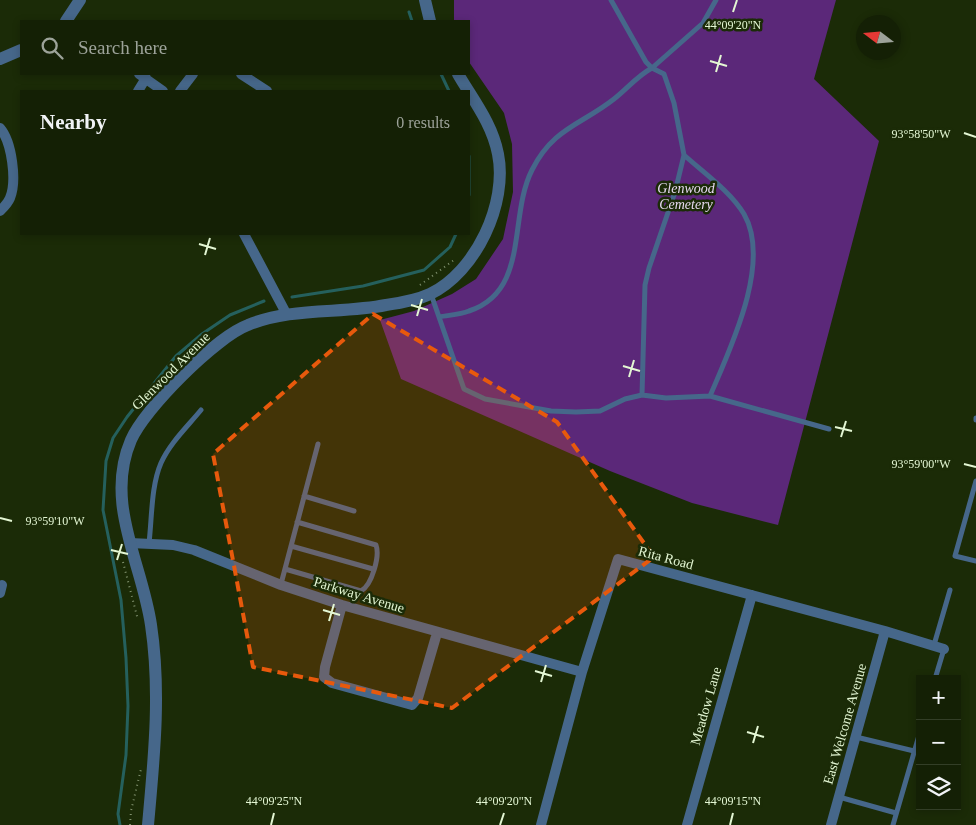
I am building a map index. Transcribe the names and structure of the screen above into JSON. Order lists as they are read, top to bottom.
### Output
{
  "streets": {
    "street": [
      "Glenwood Avenue",
      "Rita Road",
      "Parkway Avenue",
      "Meadow Lane",
      "East Welcome Avenue"
    ]
  },
  "crossings": [
    ["Glenwood Avenue", "Parkway Avenue"],
    ["Rita Road", "Parkway Avenue"],
    ["Rita Road", "Meadow Lane"],
    ["Rita Road", "East Welcome Avenue"]
  ],
  "parks": ["Glenwood Cemetery"],
  "north": "left",
  "page": {
    "search": "Search here",
    "heading": ["Nearby", "0 results"],
    "map_buttons": ["+", "−"]
  },
  "coordinates": [
    "44°09'20\"N",
    "93°58'50\"W",
    "93°59'00\"W",
    "93°59'10\"W",
    "44°09'25\"N",
    "44°09'15\"N"
  ]
}
